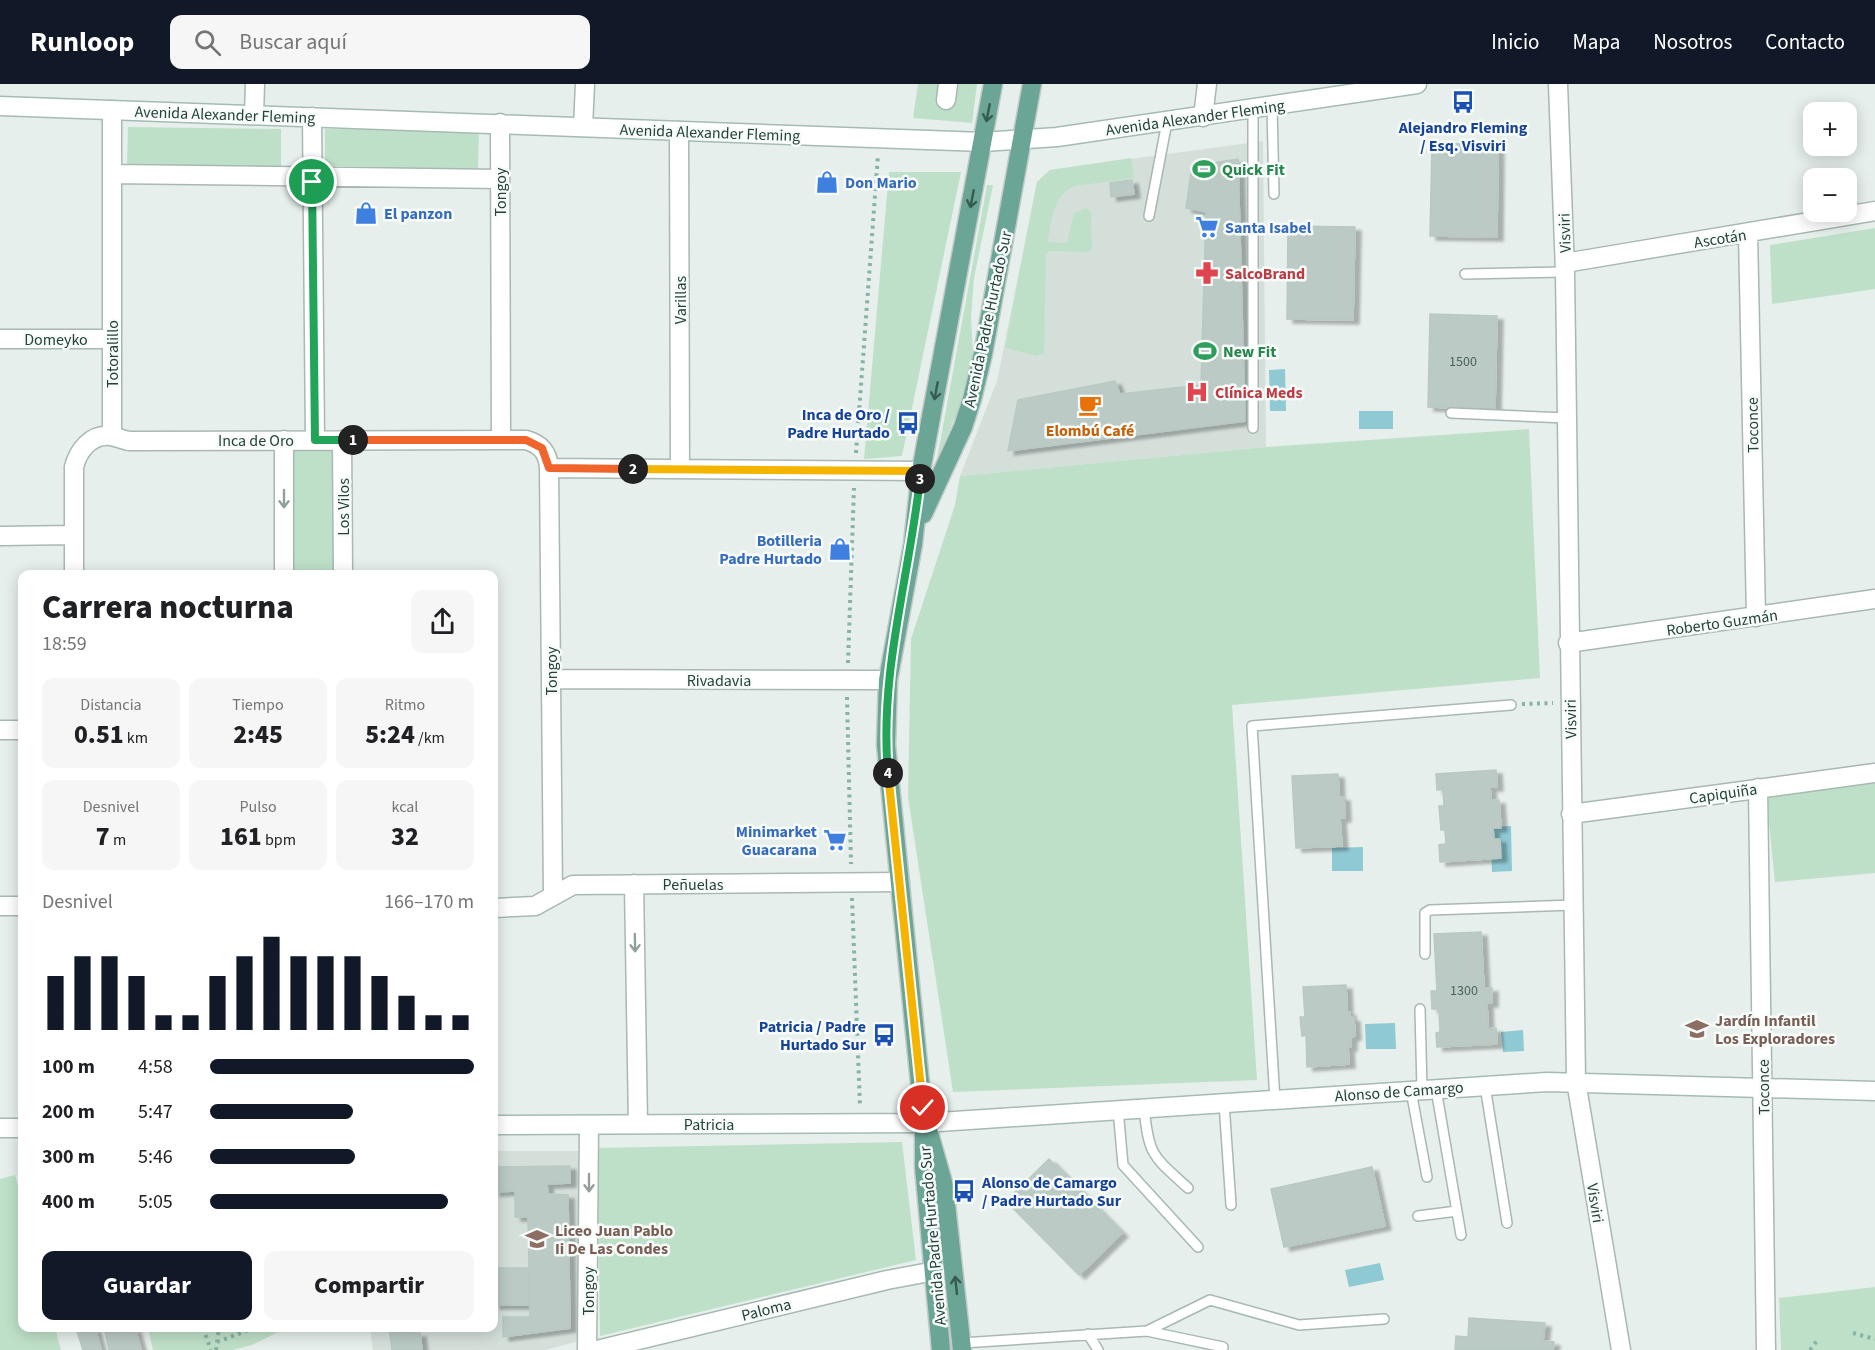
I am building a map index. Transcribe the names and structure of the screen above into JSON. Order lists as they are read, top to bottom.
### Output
{
  "streets": {
    "main road": ["Avenida Padre Hurtado Sur"],
    "street": [
      "Avenida Alexander Fleming",
      "Tongoy",
      "Visviri",
      "Ascotán",
      "Varillas",
      "Domeyko",
      "Totoralillo",
      "Toconce",
      "Inca de Oro",
      "Los Vilos",
      "Roberto Guzmán",
      "Rivadavia",
      "Capiquiña",
      "Peñuelas",
      "Alonso de Camargo",
      "Patricia",
      "Paloma"
    ]
  },
  "crossings": [
    ["Avenida Alexander Fleming", "Tongoy"],
    ["Avenida Alexander Fleming", "Varillas"],
    ["Avenida Alexander Fleming", "Avenida Padre Hurtado Sur"],
    ["Avenida Alexander Fleming", "Totoralillo"],
    ["Tongoy", "Inca de Oro"],
    ["Tongoy", "Rivadavia"],
    ["Tongoy", "Peñuelas"],
    ["Tongoy", "Patricia"],
    ["Visviri", "Ascotán"],
    ["Visviri", "Roberto Guzmán"],
    ["Visviri", "Capiquiña"],
    ["Visviri", "Alonso de Camargo"],
    ["Ascotán", "Toconce"],
    ["Avenida Padre Hurtado Sur", "Rivadavia"],
    ["Avenida Padre Hurtado Sur", "Peñuelas"],
    ["Avenida Padre Hurtado Sur", "Alonso de Camargo"],
    ["Avenida Padre Hurtado Sur", "Patricia"],
    ["Avenida Padre Hurtado Sur", "Paloma"],
    ["Domeyko", "Totoralillo"],
    ["Totoralillo", "Inca de Oro"],
    ["Toconce", "Roberto Guzmán"],
    ["Toconce", "Capiquiña"],
    ["Toconce", "Alonso de Camargo"],
    ["Inca de Oro", "Los Vilos"],
    ["Alonso de Camargo", "Patricia"]
  ],
  "places": {
    "bus stop": [
      "Alejandro Fleming / Esq. Visviri",
      "Inca de Oro / Padre Hurtado",
      "Patricia / Padre Hurtado Sur",
      "Alonso de Camargo / Padre Hurtado Sur"
    ],
    "sports": ["Quick Fit", "New Fit"],
    "shop": ["Don Mario", "El panzon", "Botilleria Padre Hurtado"],
    "supermarket": ["Santa Isabel", "Minimarket Guacarana"],
    "pharmacy": ["SalcoBrand"],
    "hospital": ["Clínica Meds"],
    "cafe": ["Elombú Café"],
    "school or university": ["Jardín Infantil Los Exploradores", "Liceo Juan Pablo Ii De Las Condes"]
  },
  "house_numbers": ["1500", "1300"],
  "page": {
    "header": "Runloop",
    "search": "Buscar aquí",
    "nav": [
      "Inicio",
      "Mapa",
      "Nosotros",
      "Contacto"
    ],
    "map_buttons": ["+", "−"],
    "pins": [
      "1",
      "2",
      "3",
      "4"
    ],
    "heading": ["Carrera nocturna", "18:59"],
    "stats": [
      ["Distancia", "0.51 km"],
      ["Tiempo", "2:45"],
      ["Ritmo", "5:24 /km"],
      ["Desnivel", "7 m"],
      ["Pulso", "161 bpm"],
      ["kcal", "32"]
    ],
    "chart": ["Desnivel", "166–170 m"],
    "list": [
      {
        "name": "100 m",
        "note": "4:58"
      },
      {
        "name": "200 m",
        "note": "5:47"
      },
      {
        "name": "300 m",
        "note": "5:46"
      },
      {
        "name": "400 m",
        "note": "5:05"
      }
    ],
    "buttons": ["Guardar", "Compartir"]
  }
}
